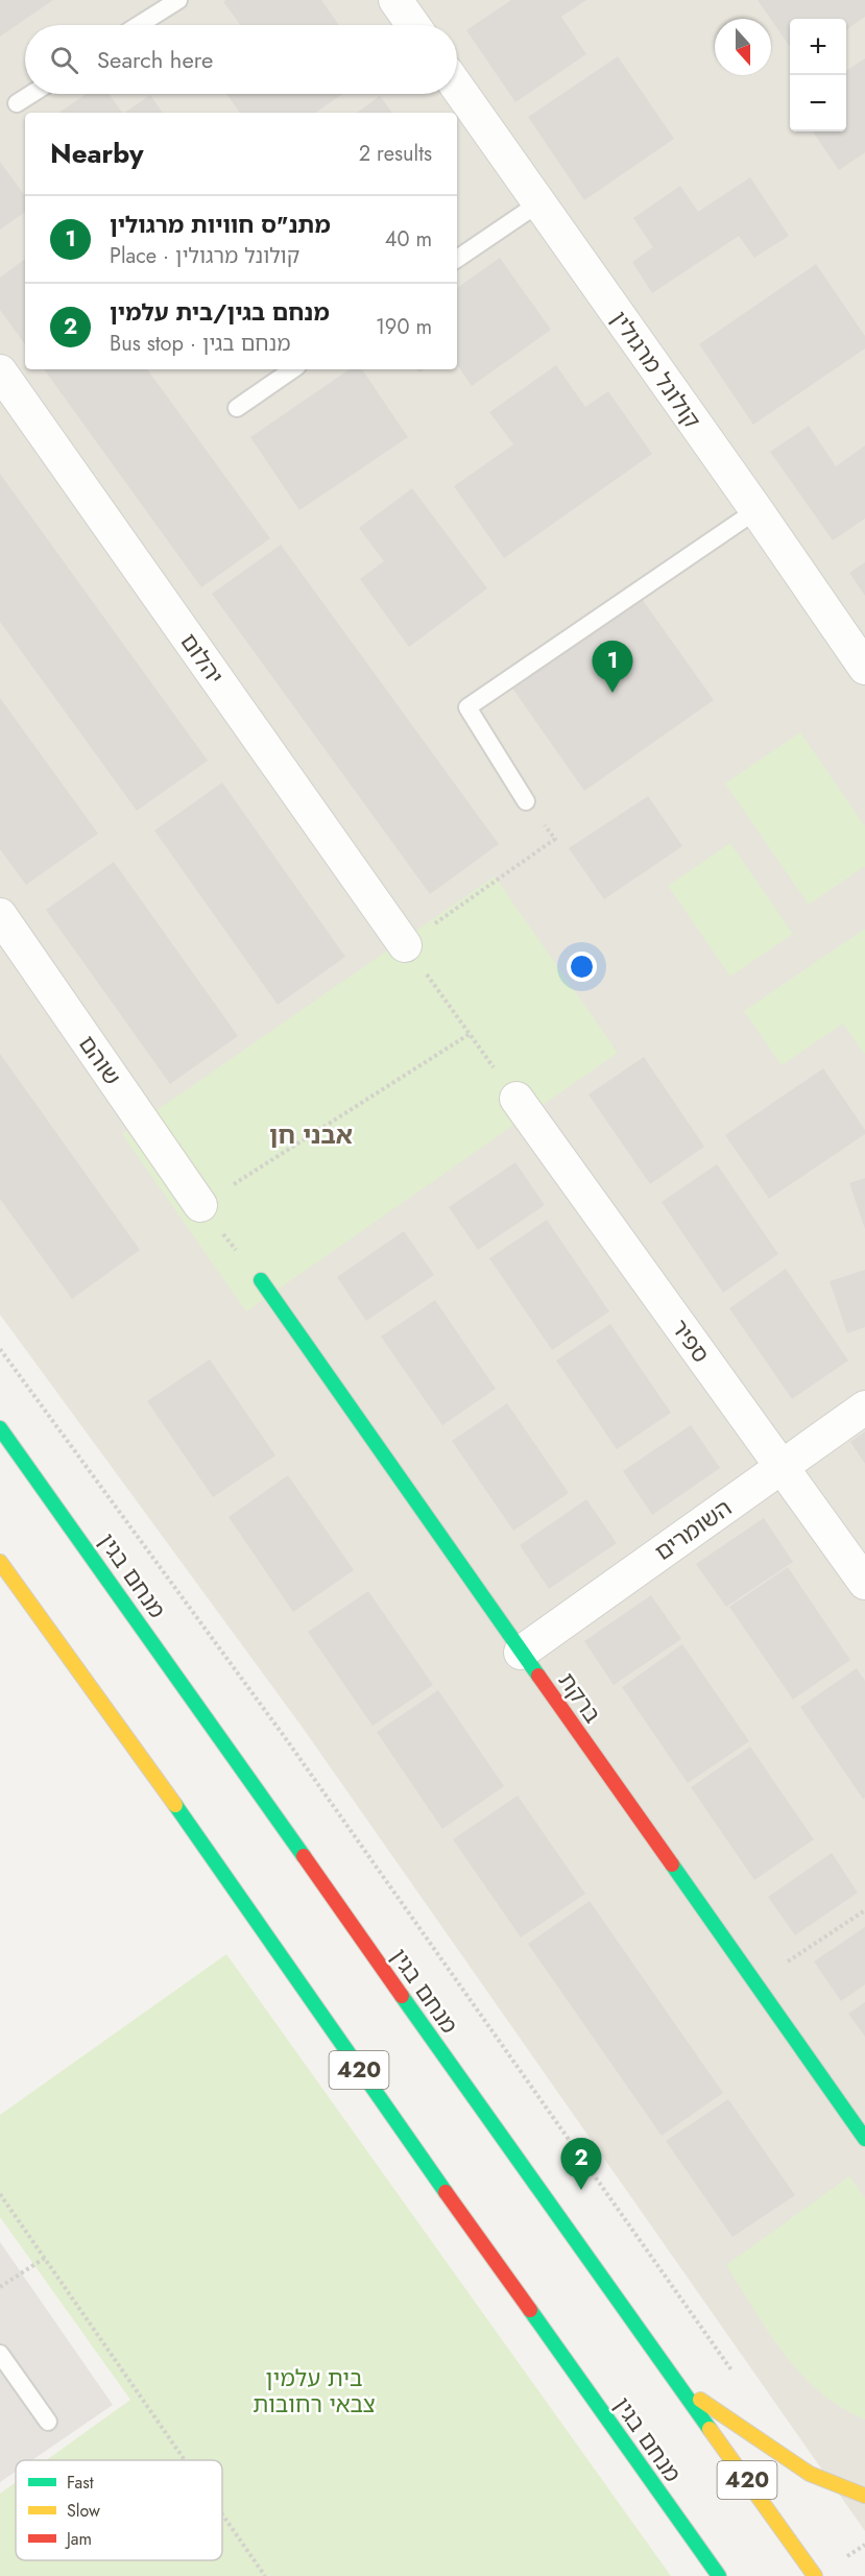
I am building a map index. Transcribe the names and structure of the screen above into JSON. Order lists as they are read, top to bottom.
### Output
{
  "streets": {
    "main road": ["מנחם בגין", "ברקת", "420"],
    "street": [
      "קולונל מרגולין",
      "יהלום",
      "שוהם",
      "ספיר",
      "השומרים"
    ]
  },
  "crossings": [
    ["ספיר", "השומרים"],
    ["השומרים", "ברקת"]
  ],
  "districts": ["אבני חן"],
  "parks": ["בית עלמין צבאי רחובות"],
  "legend": ["Fast", "Slow", "Jam"],
  "north": "bottom",
  "page": {
    "map_buttons": ["+", "−"],
    "search": "Search here",
    "heading": ["Nearby", "2 results"],
    "list": [
      {
        "mark": "1",
        "name": "מתנ\"ס חוויות מרגולין",
        "note": "Place · קולונל מרגולין",
        "value": "40 m"
      },
      {
        "mark": "2",
        "name": "מנחם בגין/בית עלמין",
        "note": "Bus stop · מנחם בגין",
        "value": "190 m"
      }
    ],
    "pins": ["1", "2"]
  }
}
